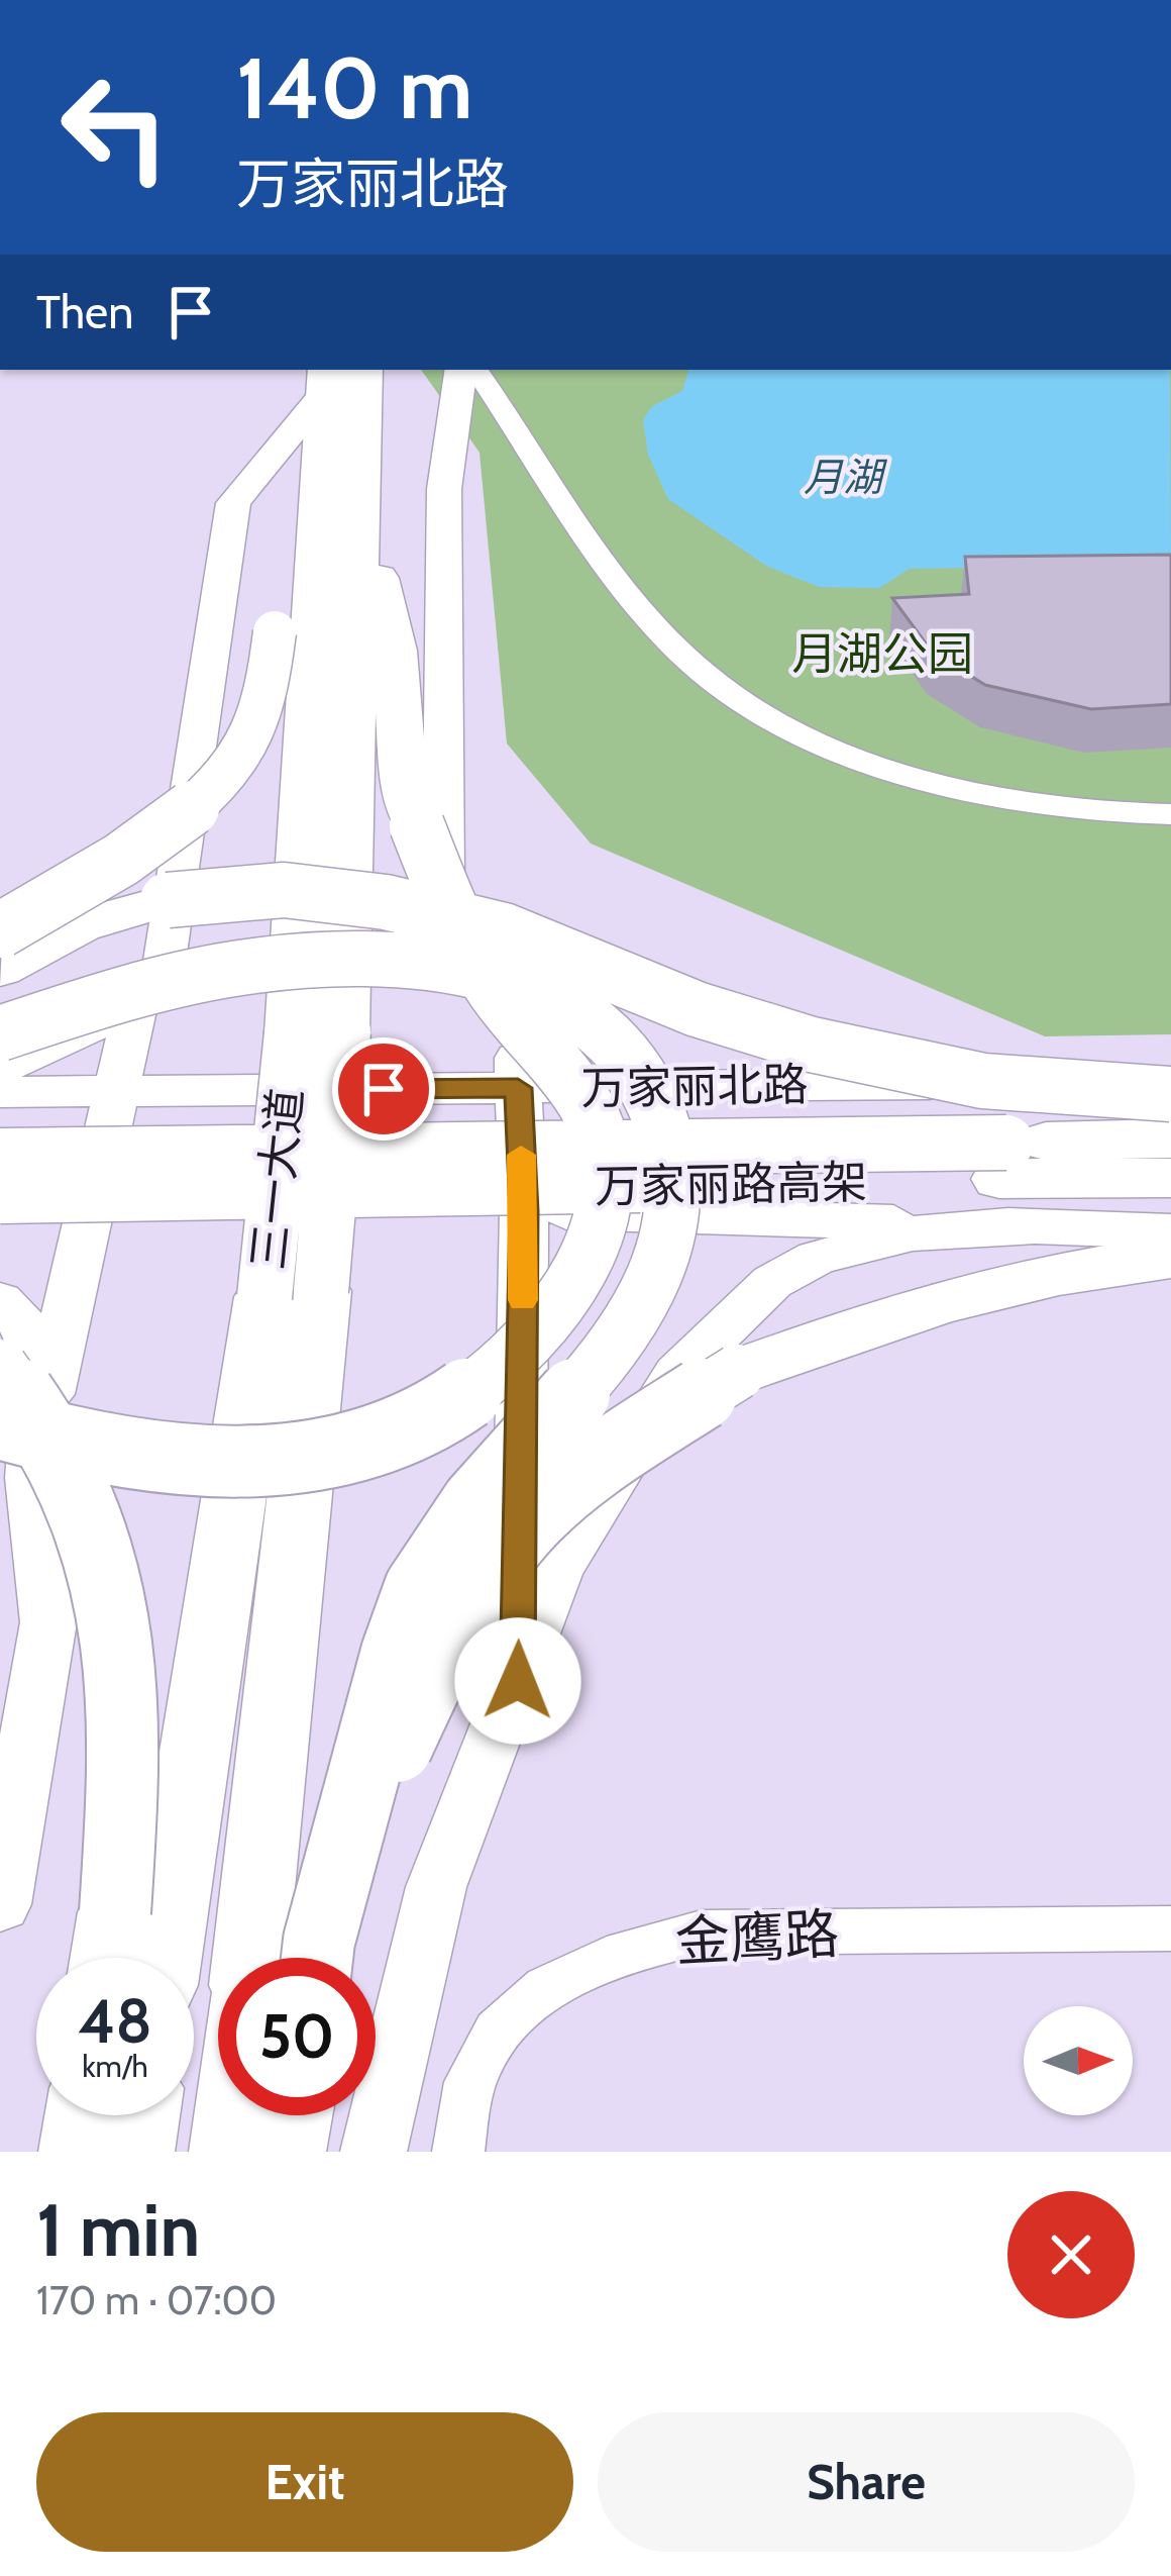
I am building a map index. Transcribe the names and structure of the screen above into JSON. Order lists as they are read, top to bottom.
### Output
{
  "streets": {
    "highway": ["三一大道", "万家丽路高架"],
    "main road": ["万家丽北路"],
    "street": ["金鹰路"]
  },
  "water": ["月湖"],
  "parks": ["月湖公园"],
  "north": "right",
  "page": {
    "turn": ["140 m", "万家丽北路"],
    "then": "Then",
    "speed": "48 km/h",
    "limit": "50",
    "heading": ["1 min", "170 m · 07:00"],
    "buttons": ["Exit", "Share"]
  }
}
